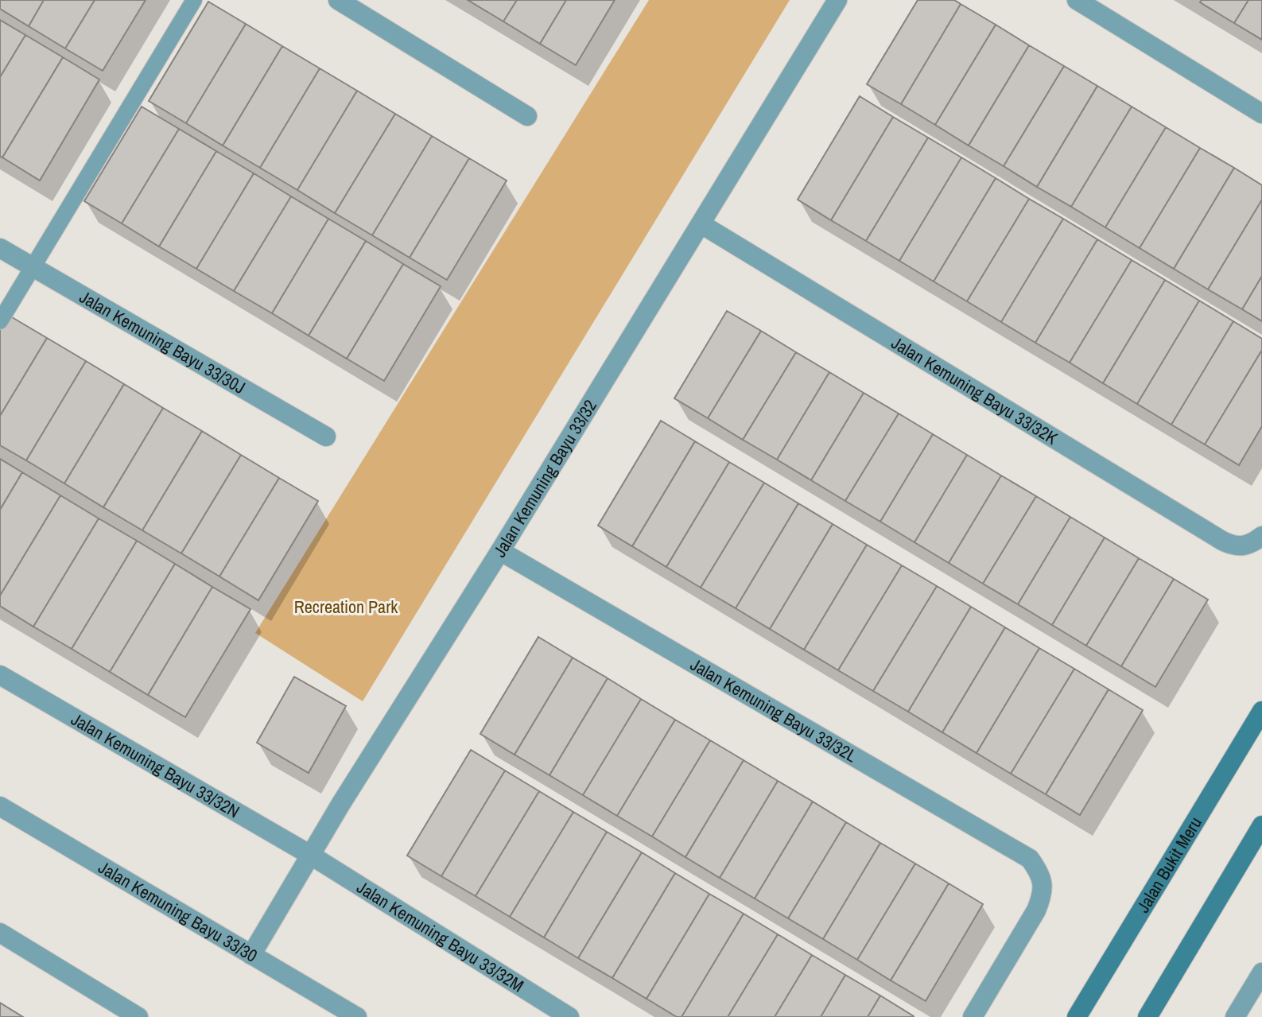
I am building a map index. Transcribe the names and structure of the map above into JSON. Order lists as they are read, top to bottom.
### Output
{
  "streets": {
    "main road": ["Jalan Bukit Meru"],
    "street": [
      "Jalan Kemuning Bayu 33/30J",
      "Jalan Kemuning Bayu 33/32K",
      "Jalan Kemuning Bayu 33/32",
      "Jalan Kemuning Bayu 33/32L",
      "Jalan Kemuning Bayu 33/32N",
      "Jalan Kemuning Bayu 33/30",
      "Jalan Kemuning Bayu 33/32M"
    ]
  },
  "crossings": [
    ["Jalan Kemuning Bayu 33/32K", "Jalan Kemuning Bayu 33/32"],
    ["Jalan Kemuning Bayu 33/32", "Jalan Kemuning Bayu 33/32L"],
    ["Jalan Kemuning Bayu 33/32", "Jalan Kemuning Bayu 33/32N"],
    ["Jalan Kemuning Bayu 33/32", "Jalan Kemuning Bayu 33/30"],
    ["Jalan Kemuning Bayu 33/32", "Jalan Kemuning Bayu 33/32M"],
    ["Jalan Kemuning Bayu 33/32N", "Jalan Kemuning Bayu 33/32M"]
  ],
  "parks": ["Recreation Park"]
}
